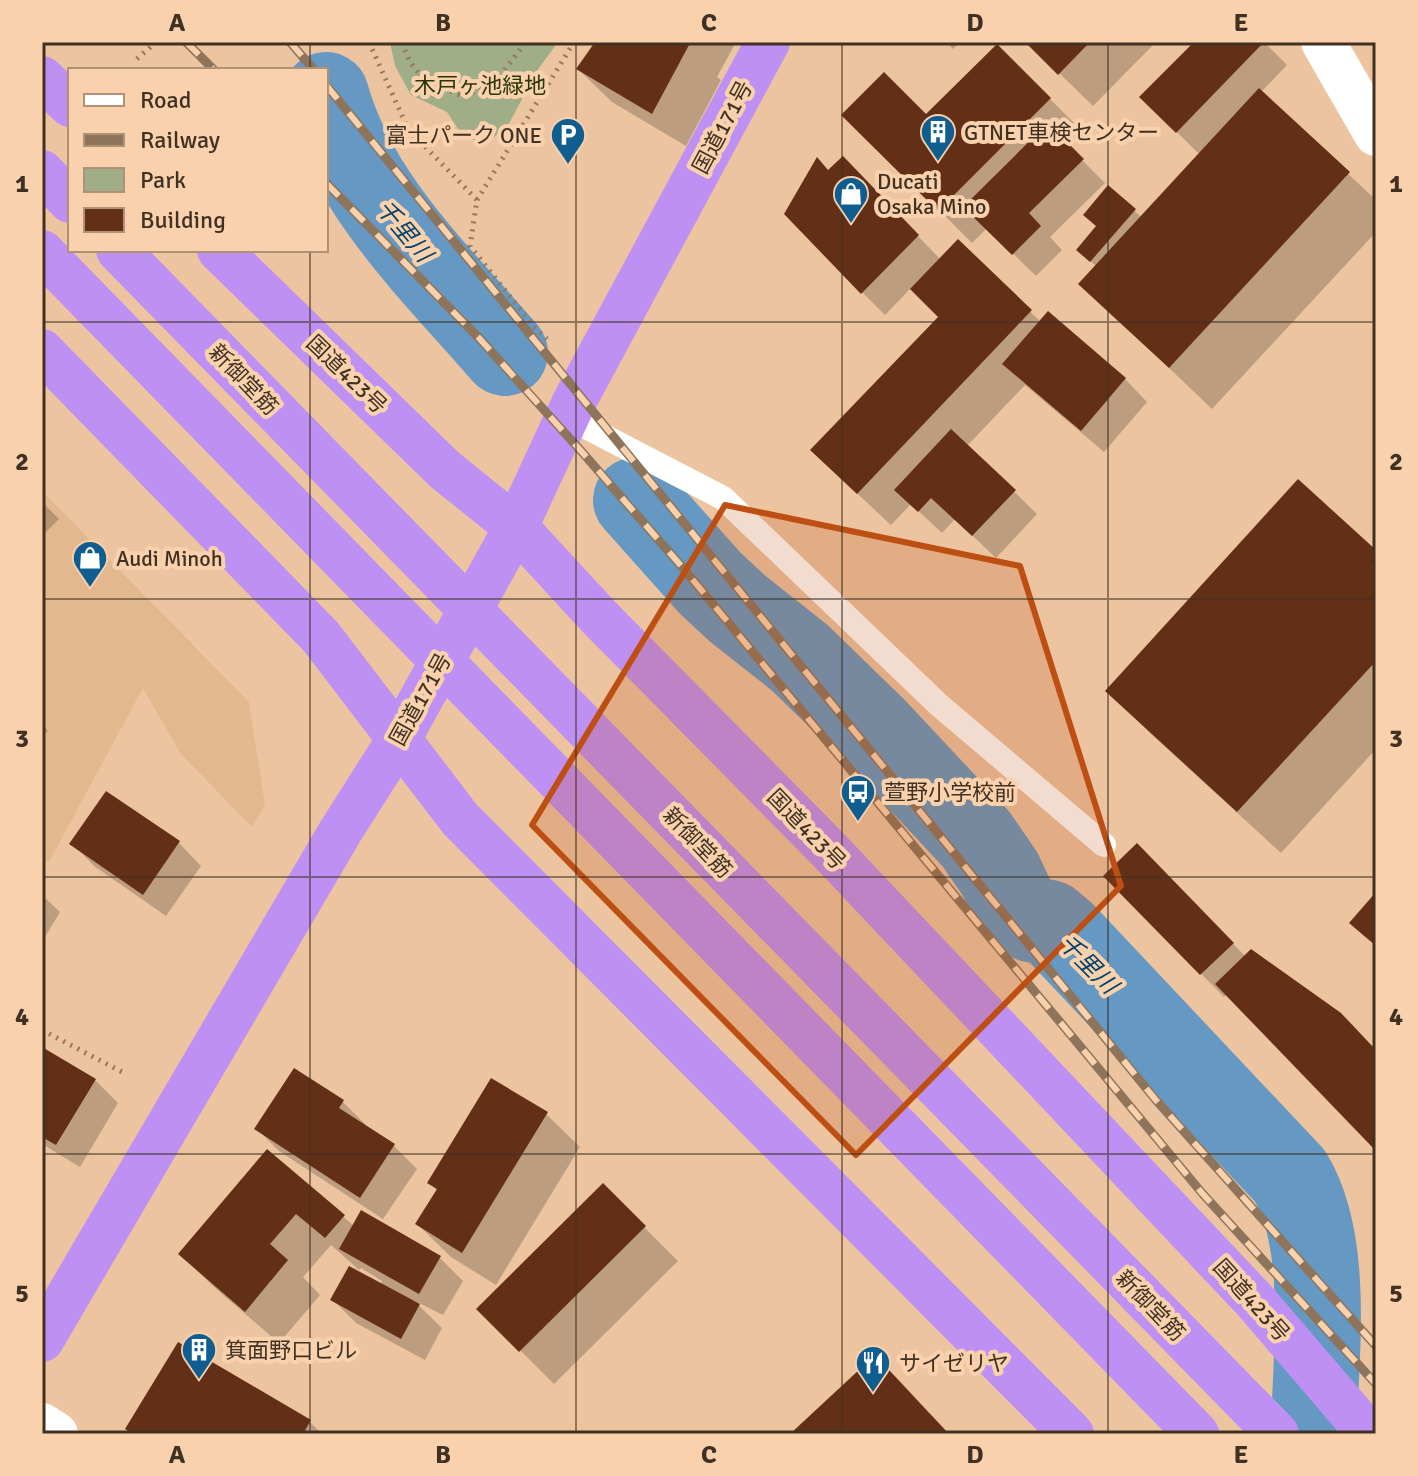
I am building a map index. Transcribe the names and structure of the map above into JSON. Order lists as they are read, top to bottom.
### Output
{
  "streets": {
    "highway": ["国道171号", "国道423号", "新御堂筋"]
  },
  "crossings": [
    ["国道171号", "国道423号"]
  ],
  "water": ["千里川"],
  "parks": ["木戸ヶ池緑地"],
  "places": {
    "building": ["GTNET車検センター", "箕面野口ビル"],
    "parking": ["富士パーク ONE"],
    "shop": ["Ducati Osaka Mino", "Audi Minoh"],
    "bus stop": ["萱野小学校前"],
    "restaurant": ["サイゼリヤ"]
  },
  "legend": [
    "Road",
    "Railway",
    "Park",
    "Building"
  ],
  "grid": {
    "columns": [
      "A",
      "B",
      "C",
      "D",
      "E"
    ],
    "rows": [
      "1",
      "2",
      "3",
      "4",
      "5"
    ]
  }
}
